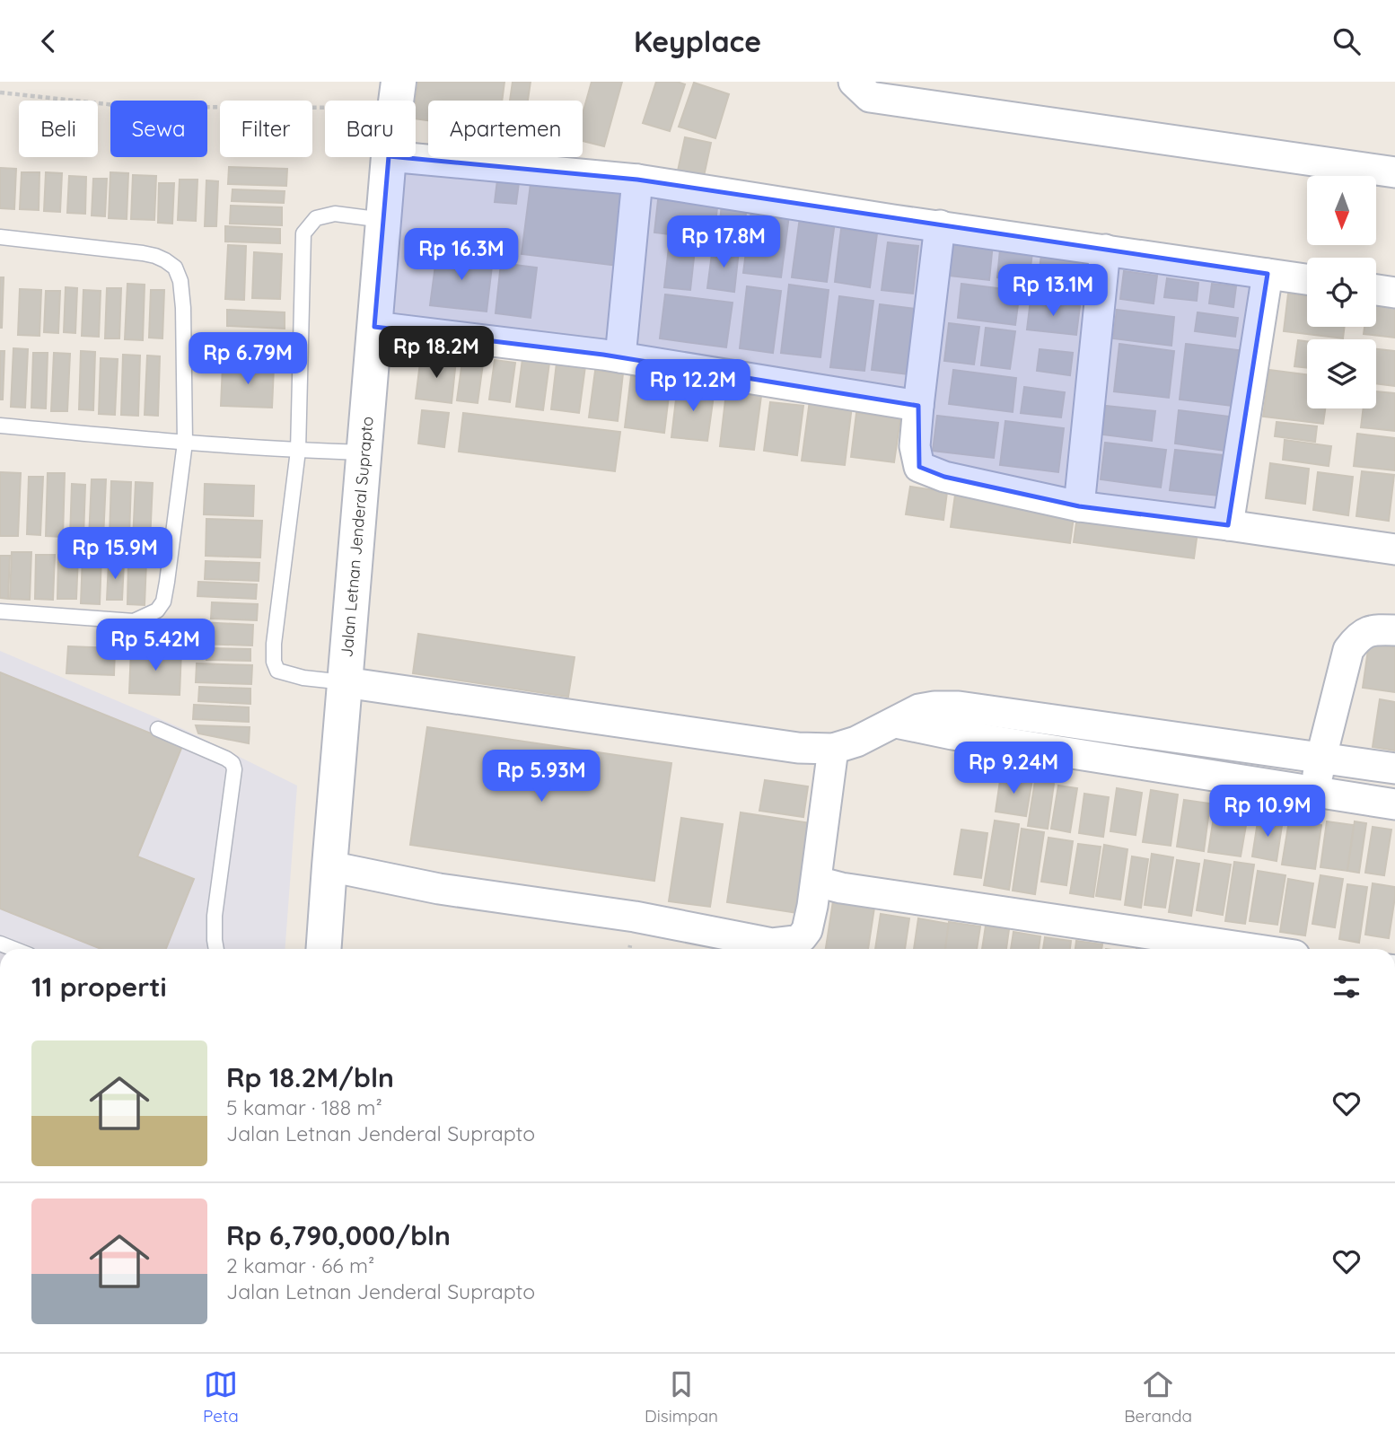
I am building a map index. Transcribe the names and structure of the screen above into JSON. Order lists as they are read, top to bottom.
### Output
{
  "streets": {
    "main road": ["Jalan Letnan Jenderal Suprapto"]
  },
  "north": "bottom",
  "page": {
    "header": "Keyplace",
    "chip": [
      "Beli",
      "Sewa",
      "Filter",
      "Baru",
      "Apartemen"
    ],
    "price": [
      "Rp 17.8M",
      "Rp 16.3M",
      "Rp 13.1M",
      "Rp 18.2M",
      "Rp 6.79M",
      "Rp 12.2M",
      "Rp 15.9M",
      "Rp 5.42M",
      "Rp 9.24M",
      "Rp 5.93M",
      "Rp 10.9M"
    ],
    "heading": "11 properti",
    "list": [
      {
        "name": "Rp 18.2M/bln",
        "note": "5 kamar · 188 m² · Jalan Letnan Jenderal Suprapto"
      },
      {
        "name": "Rp 6,790,000/bln",
        "note": "2 kamar · 66 m² · Jalan Letnan Jenderal Suprapto"
      }
    ],
    "tabs": ["Peta", "Disimpan", "Beranda"]
  }
}
